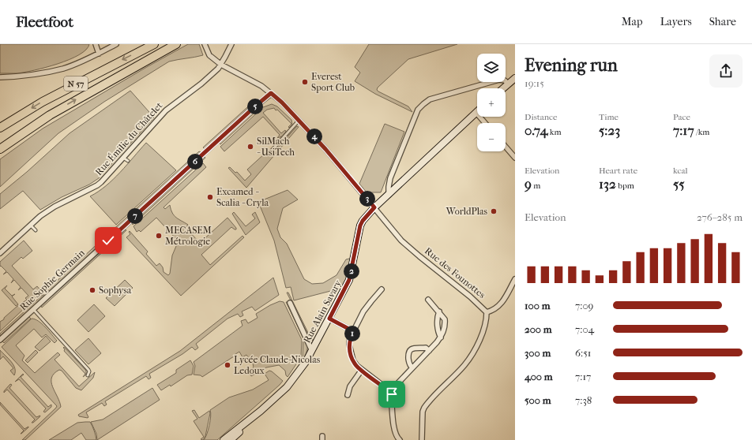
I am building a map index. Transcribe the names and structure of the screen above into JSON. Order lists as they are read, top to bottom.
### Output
{
  "streets": {
    "highway": ["N 57"],
    "street": [
      "Rue Émilie du Châtelet",
      "Rue des Founottes",
      "Rue Sophie Germain",
      "Rue Alain Savary"
    ]
  },
  "crossings": [
    ["Rue Émilie du Châtelet", "Rue des Founottes"],
    ["Rue des Founottes", "Rue Sophie Germain"],
    ["Rue des Founottes", "Rue Alain Savary"]
  ],
  "places": [
    "Everest Sport Club",
    "SilMach - UsiTech",
    "Excamed - Scalia - Cryla",
    "WorldPlas",
    "MECASEM Métrologie",
    "Sophysa",
    "Lycée Claude-Nicolas Ledoux"
  ],
  "page": {
    "header": "Fleetfoot",
    "nav": ["Map", "Layers", "Share"],
    "heading": ["Evening run", "19:15"],
    "map_buttons": ["+", "−"],
    "stats": [
      ["Distance", "0.74 km"],
      ["Time", "5:23"],
      ["Pace", "7:17 /km"],
      ["Elevation", "9 m"],
      ["Heart rate", "132 bpm"],
      ["kcal", "55"]
    ],
    "pins": [
      "5",
      "4",
      "6",
      "3",
      "7",
      "2",
      "1"
    ],
    "chart": ["Elevation", "276–285 m"],
    "list": [
      {
        "name": "100 m",
        "note": "7:09"
      },
      {
        "name": "200 m",
        "note": "7:04"
      },
      {
        "name": "300 m",
        "note": "6:51"
      },
      {
        "name": "400 m",
        "note": "7:17"
      },
      {
        "name": "500 m",
        "note": "7:38"
      }
    ]
  }
}
